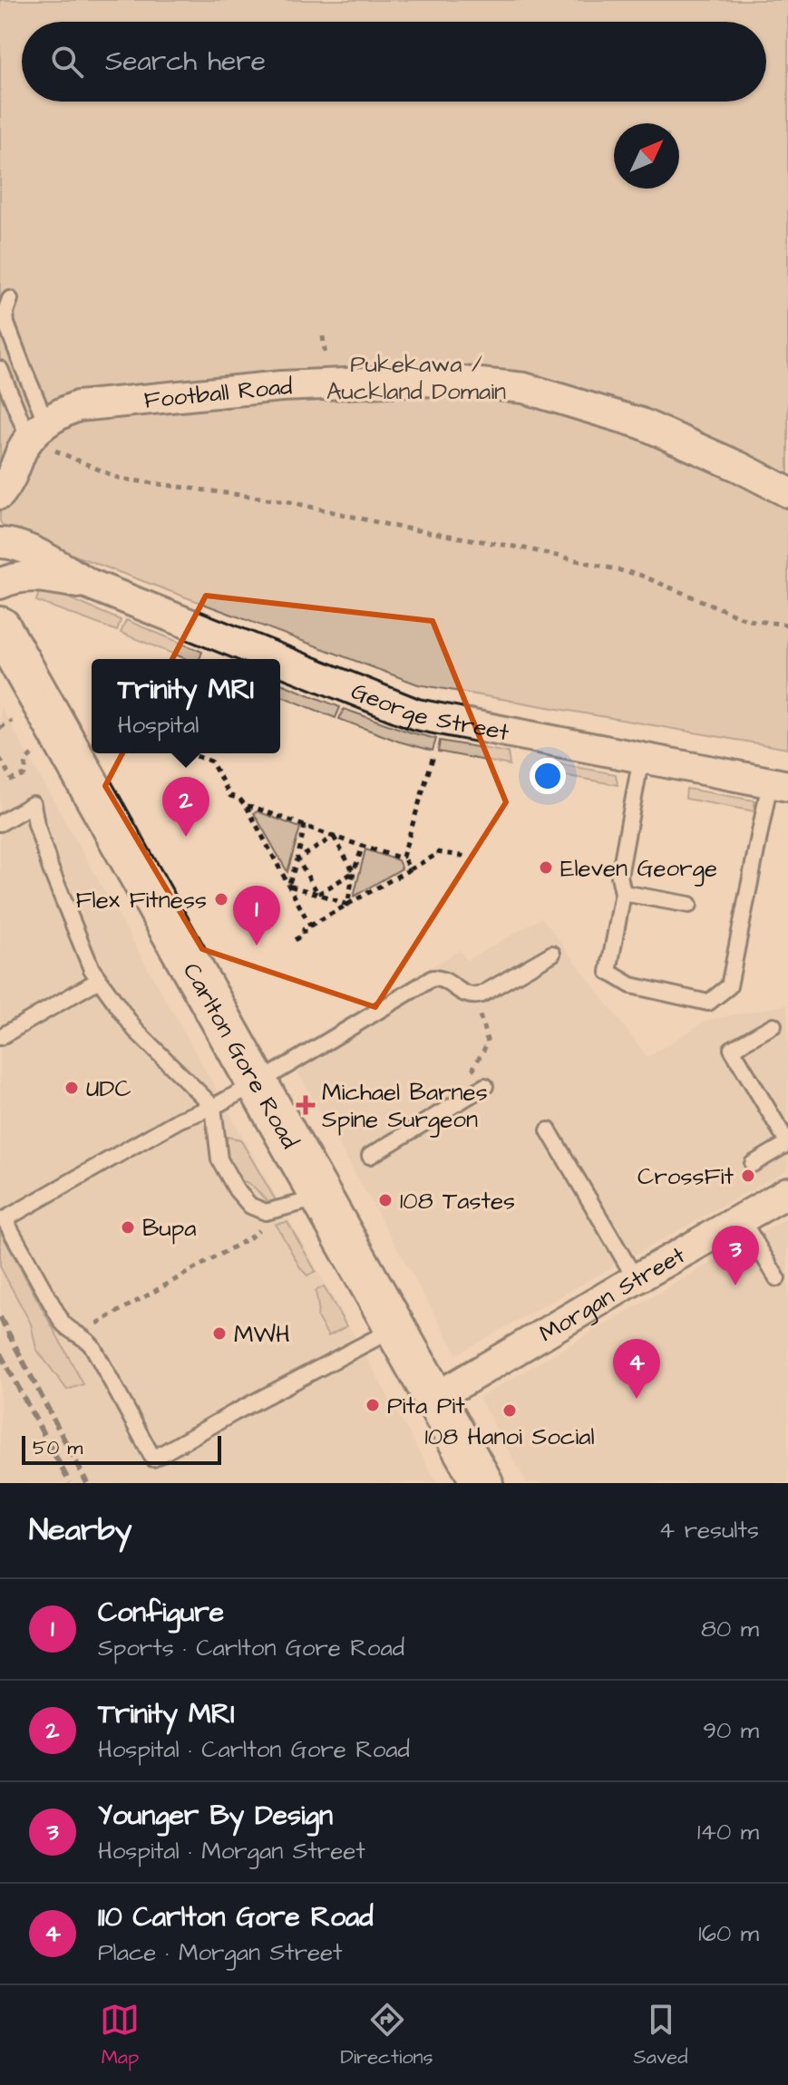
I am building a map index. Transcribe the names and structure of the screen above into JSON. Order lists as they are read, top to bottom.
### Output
{
  "streets": {
    "main road": ["Carlton Gore Road"],
    "street": ["Football Road", "George Street", "Morgan Street"]
  },
  "crossings": [
    ["Carlton Gore Road", "Morgan Street"]
  ],
  "parks": ["Pukekawa / Auckland Domain"],
  "places": {
    "other": [
      "Eleven George",
      "Flex Fitness",
      "UDC",
      "CrossFit",
      "108 Tastes",
      "Bupa",
      "MWH",
      "Pita Pit",
      "108 Hanoi Social"
    ],
    "health": ["Michael Barnes Spine Surgeon"]
  },
  "scale_bar": "50 m",
  "north": "top right",
  "page": {
    "search": "Search here",
    "popup": ["Trinity MRI", "Hospital"],
    "pins": [
      "2",
      "1",
      "3",
      "4"
    ],
    "scale": "50 m",
    "heading": ["Nearby", "4 results"],
    "list": [
      {
        "mark": "1",
        "name": "Configure",
        "note": "Sports · Carlton Gore Road",
        "value": "80 m"
      },
      {
        "mark": "2",
        "name": "Trinity MRI",
        "note": "Hospital · Carlton Gore Road",
        "value": "90 m"
      },
      {
        "mark": "3",
        "name": "Younger By Design",
        "note": "Hospital · Morgan Street",
        "value": "140 m"
      },
      {
        "mark": "4",
        "name": "110 Carlton Gore Road",
        "note": "Place · Morgan Street",
        "value": "160 m"
      }
    ],
    "nav": ["Map", "Directions", "Saved"]
  }
}
